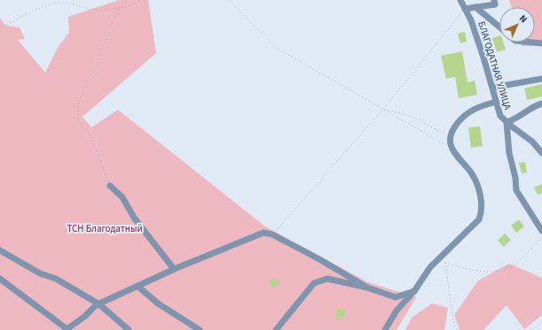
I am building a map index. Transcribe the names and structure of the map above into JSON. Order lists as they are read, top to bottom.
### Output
{
  "streets": {
    "street": ["БЛАГОДАТНАЯ УЛИЦА"]
  },
  "parks": ["ТСН Благодатный"],
  "north": "top right"
}
